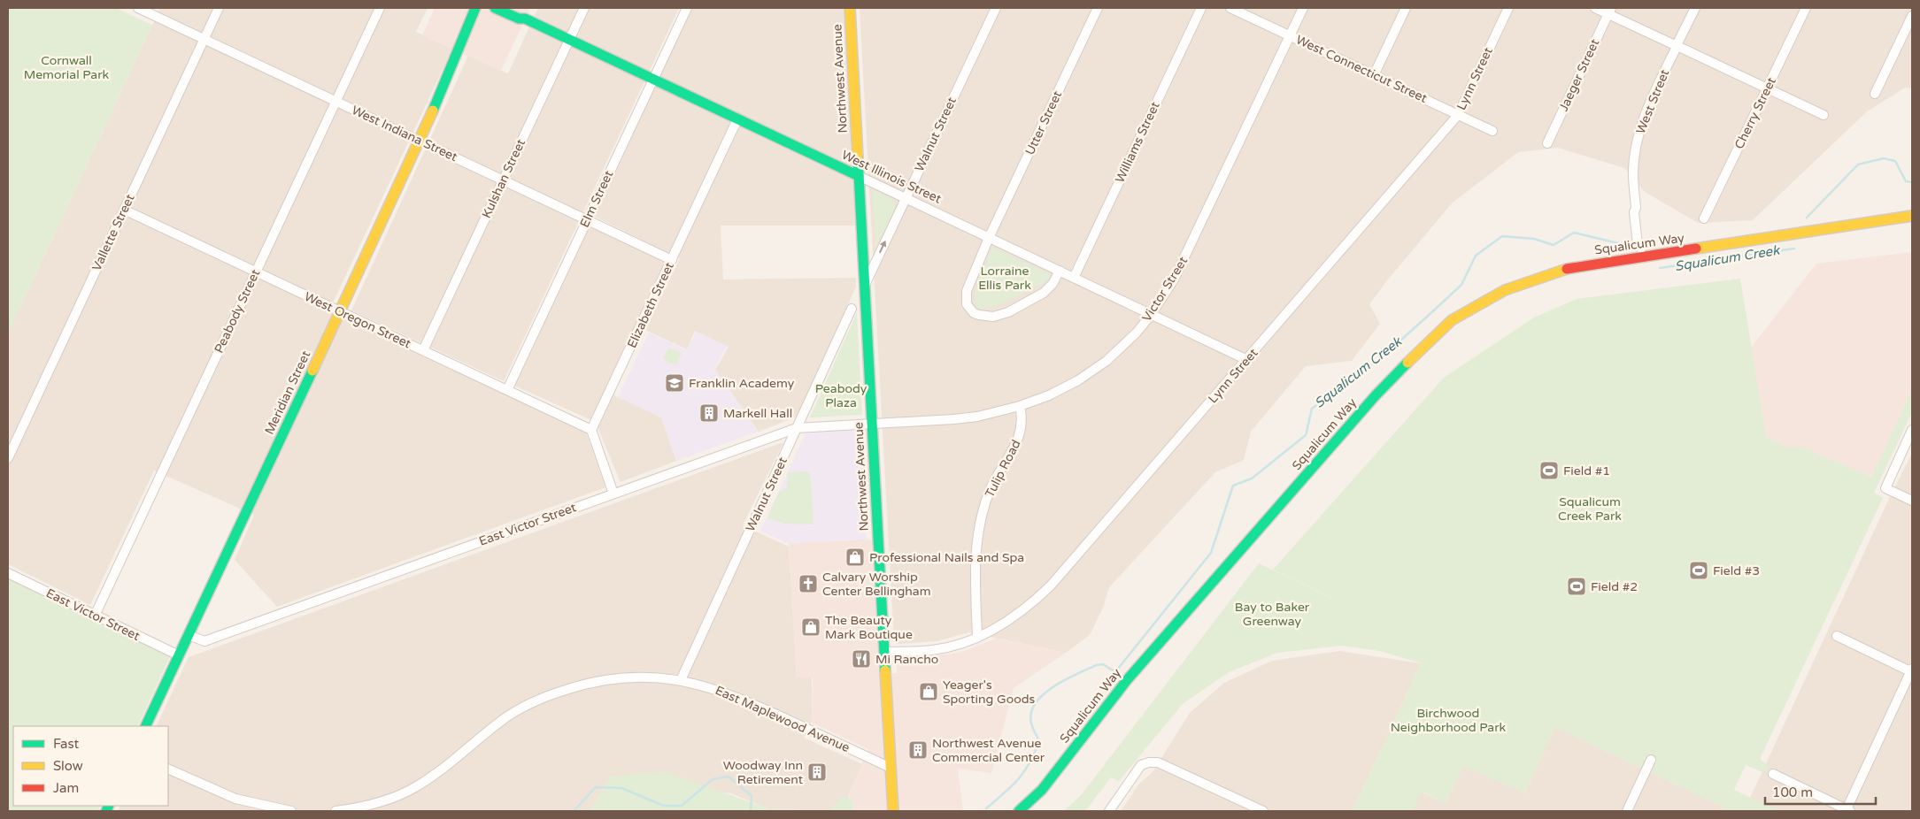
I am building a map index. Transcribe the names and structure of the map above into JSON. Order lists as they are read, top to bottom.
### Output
{
  "streets": {
    "main road": [
      "Northwest Avenue",
      "West Illinois Street",
      "Squalicum Way",
      "Meridian Street"
    ],
    "street": [
      "West Connecticut Street",
      "Jaeger Street",
      "Lynn Street",
      "West Street",
      "Cherry Street",
      "Utter Street",
      "West Indiana Street",
      "Walnut Street",
      "Williams Street",
      "Kulshan Street",
      "Elm Street",
      "Vallette Street",
      "Victor Street",
      "Elizabeth Street",
      "Peabody Street",
      "West Oregon Street",
      "Tulip Road",
      "East Victor Street",
      "East Maplewood Avenue"
    ]
  },
  "crossings": [
    ["West Connecticut Street", "Lynn Street"],
    ["West Connecticut Street", "Victor Street"],
    ["Northwest Avenue", "Lynn Street"],
    ["Northwest Avenue", "Walnut Street"],
    ["Northwest Avenue", "West Illinois Street"],
    ["Northwest Avenue", "Victor Street"],
    ["Northwest Avenue", "East Victor Street"],
    ["Northwest Avenue", "East Maplewood Avenue"],
    ["Lynn Street", "West Illinois Street"],
    ["Lynn Street", "Tulip Road"],
    ["West Street", "Squalicum Way"],
    ["Utter Street", "West Illinois Street"],
    ["West Indiana Street", "Kulshan Street"],
    ["West Indiana Street", "Elm Street"],
    ["West Indiana Street", "Vallette Street"],
    ["West Indiana Street", "Elizabeth Street"],
    ["West Indiana Street", "Peabody Street"],
    ["West Indiana Street", "Meridian Street"],
    ["Walnut Street", "West Illinois Street"],
    ["Walnut Street", "East Victor Street"],
    ["Walnut Street", "East Maplewood Avenue"],
    ["Williams Street", "West Illinois Street"],
    ["West Illinois Street", "Kulshan Street"],
    ["West Illinois Street", "Elm Street"],
    ["West Illinois Street", "Victor Street"],
    ["West Illinois Street", "Elizabeth Street"],
    ["Kulshan Street", "West Oregon Street"],
    ["Elm Street", "West Oregon Street"],
    ["Vallette Street", "West Oregon Street"],
    ["Victor Street", "Tulip Road"],
    ["Victor Street", "East Victor Street"],
    ["Elizabeth Street", "West Oregon Street"],
    ["Peabody Street", "West Oregon Street"],
    ["Peabody Street", "East Victor Street"],
    ["West Oregon Street", "Meridian Street"],
    ["Meridian Street", "East Victor Street"]
  ],
  "water": ["Squalicum Creek"],
  "parks": [
    "Cornwall Memorial Park",
    "Lorraine Ellis Park",
    "Peabody Plaza",
    "Squalicum Creek Park",
    "Bay to Baker Greenway",
    "Birchwood Neighborhood Park"
  ],
  "places": {
    "school or university": ["Franklin Academy"],
    "building": ["Markell Hall", "Northwest Avenue Commercial Center", "Woodway Inn Retirement"],
    "sports": ["Field #1", "Field #3", "Field #2"],
    "shop": ["Professional Nails and Spa", "The Beauty Mark Boutique", "Yeager's Sporting Goods"],
    "church": ["Calvary Worship Center Bellingham"],
    "restaurant": ["Mi Rancho"]
  },
  "legend": ["Fast", "Slow", "Jam"],
  "scale_bar": "100 m"
}
